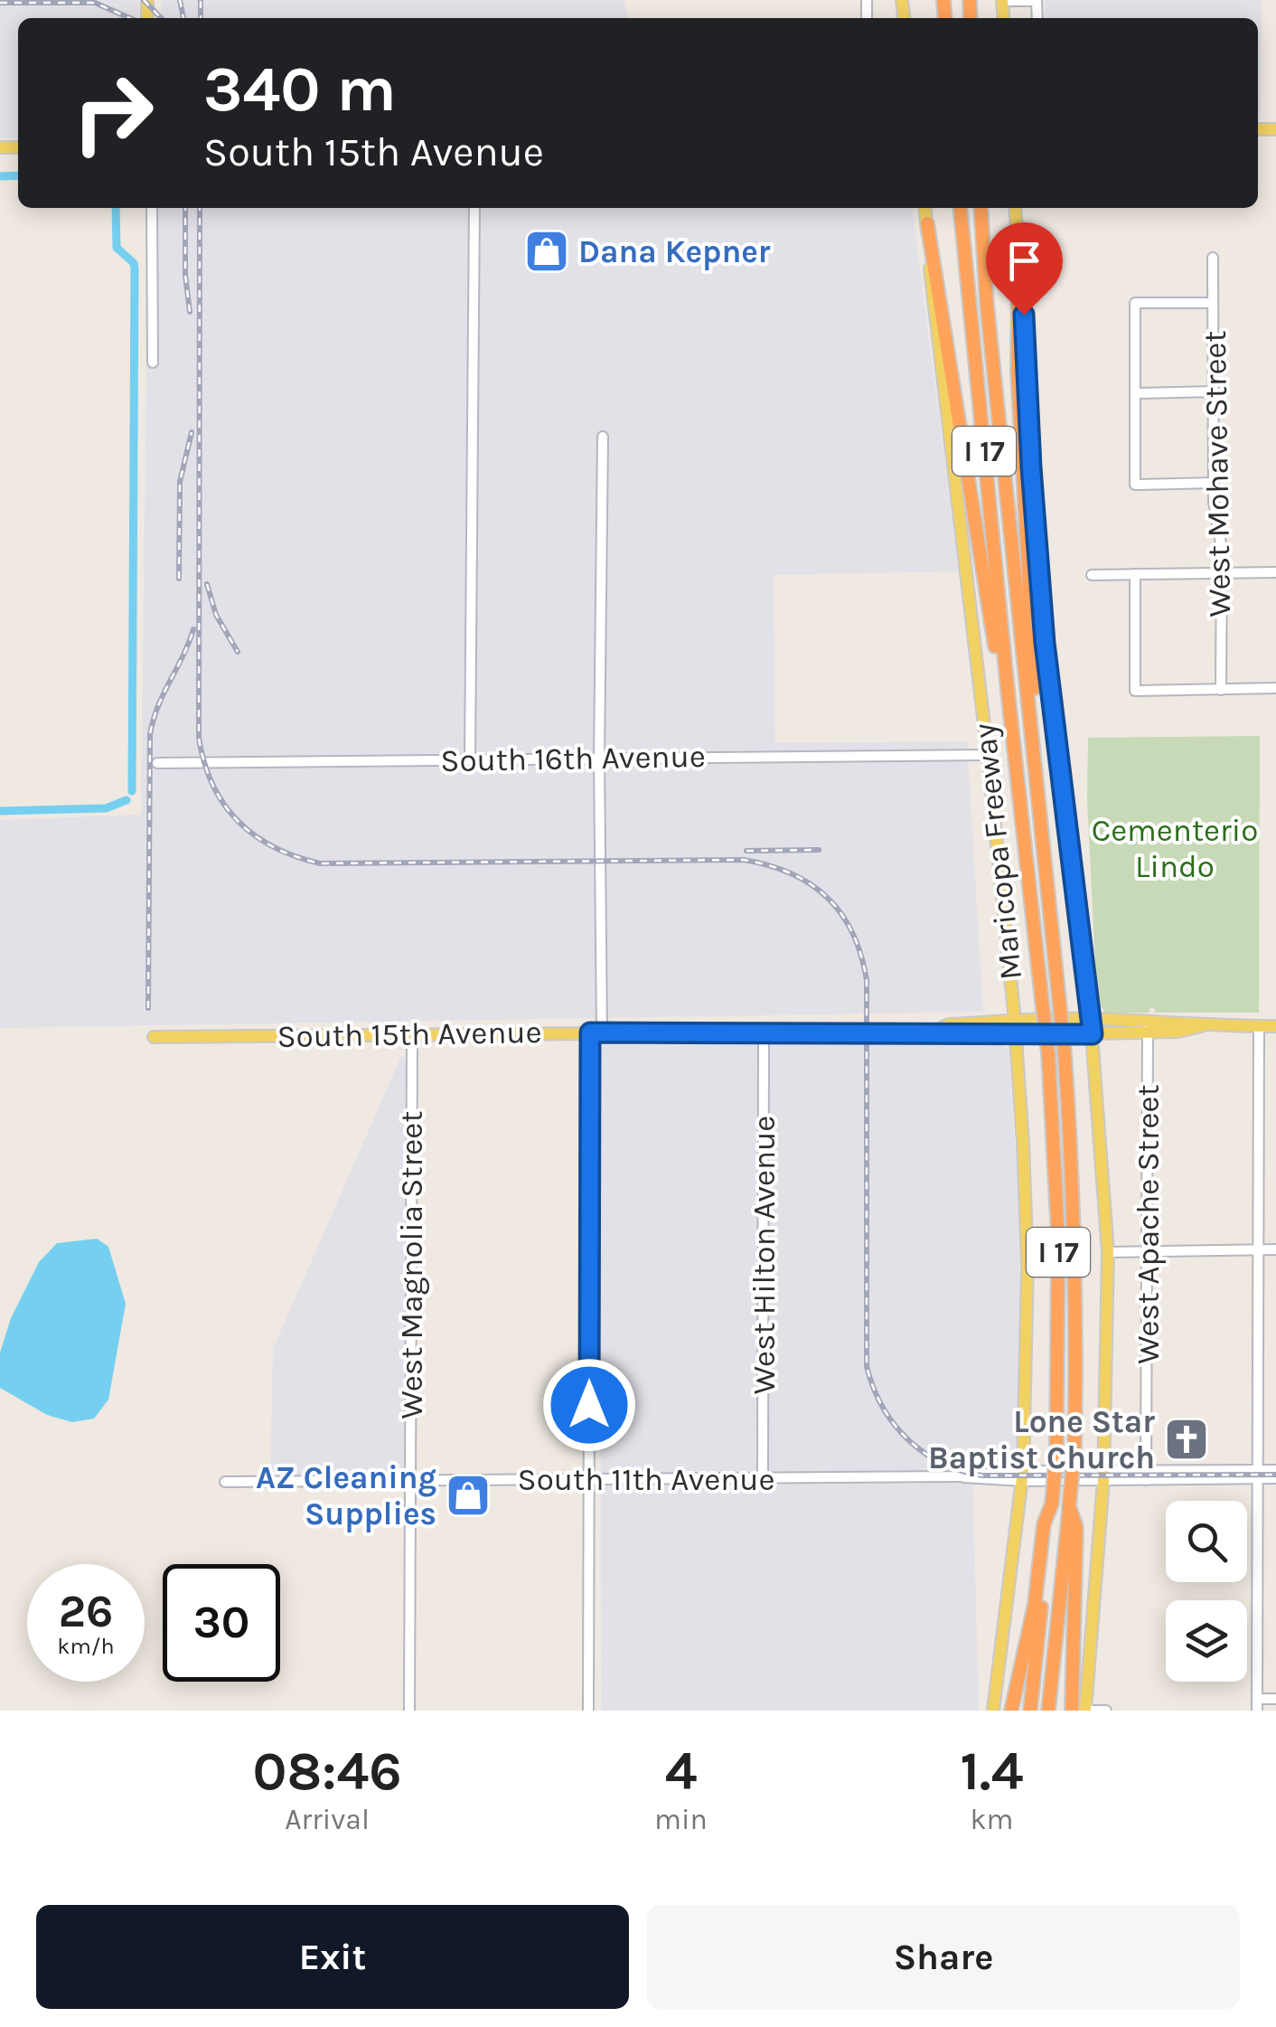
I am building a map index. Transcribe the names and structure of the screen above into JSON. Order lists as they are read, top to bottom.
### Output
{
  "streets": {
    "highway": ["I 17", "Maricopa Freeway"],
    "main road": ["South 15th Avenue"],
    "street": [
      "West Mohave Street",
      "South 16th Avenue",
      "West Apache Street",
      "West Hilton Avenue",
      "West Magnolia Street",
      "South 11th Avenue"
    ]
  },
  "crossings": [
    ["South 15th Avenue", "West Apache Street"],
    ["South 15th Avenue", "West Hilton Avenue"],
    ["South 15th Avenue", "West Magnolia Street"],
    ["West Apache Street", "South 11th Avenue"],
    ["West Hilton Avenue", "South 11th Avenue"],
    ["West Magnolia Street", "South 11th Avenue"]
  ],
  "parks": ["Cementerio Lindo"],
  "places": {
    "shop": ["Dana Kepner", "AZ Cleaning Supplies"],
    "church": ["Lone Star Baptist Church"]
  },
  "page": {
    "turn": ["340 m", "South 15th Avenue"],
    "speed": "26 km/h",
    "limit": "30",
    "eta": [
      "08:46",
      "Arrival",
      "4",
      "min",
      "1.4",
      "km"
    ],
    "buttons": ["Exit", "Share"]
  }
}
